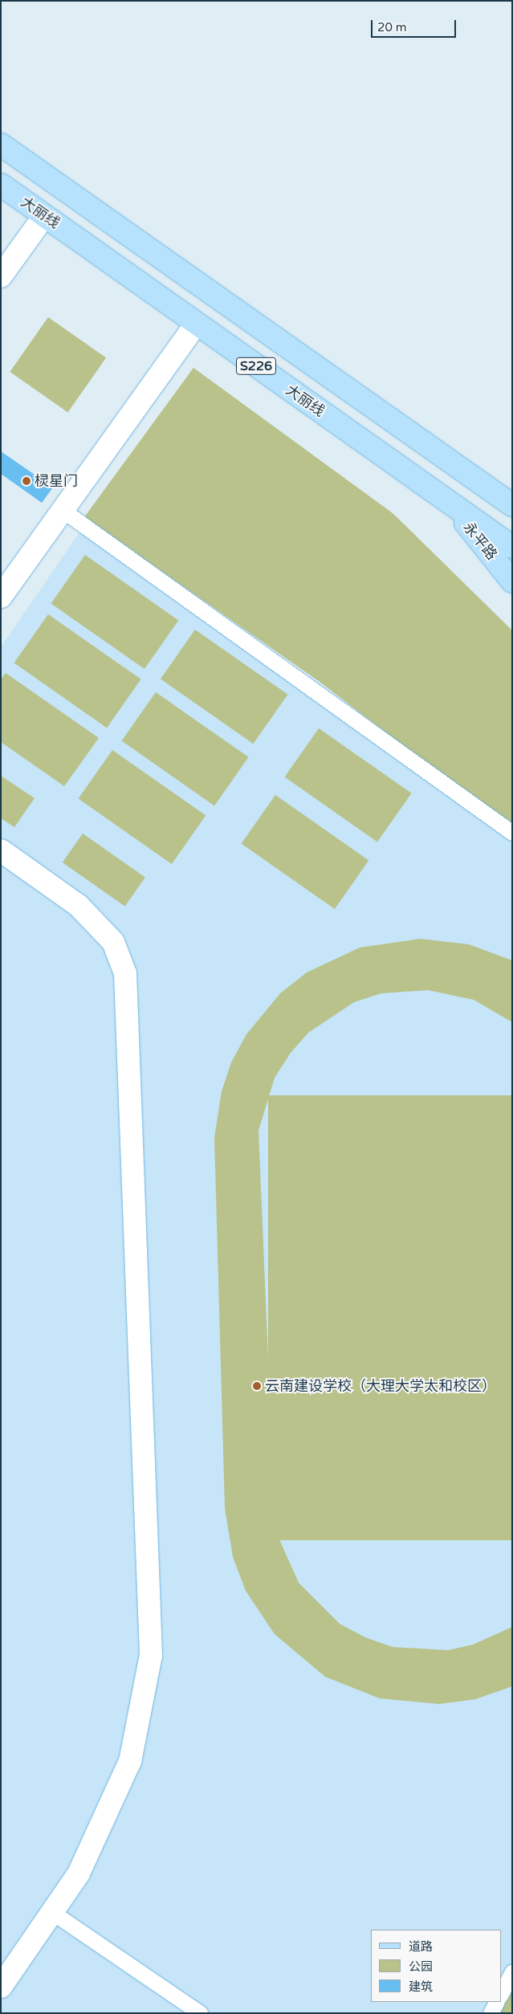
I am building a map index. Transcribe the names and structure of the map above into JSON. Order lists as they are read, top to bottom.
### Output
{
  "streets": {
    "main road": ["大丽线", "S226", "永平路"]
  },
  "crossings": [
    ["大丽线", "永平路"]
  ],
  "places": ["棂星门", "云南建设学校（大理大学太和校区）"],
  "legend": ["道路", "公园", "建筑"],
  "scale_bar": "20 m"
}
